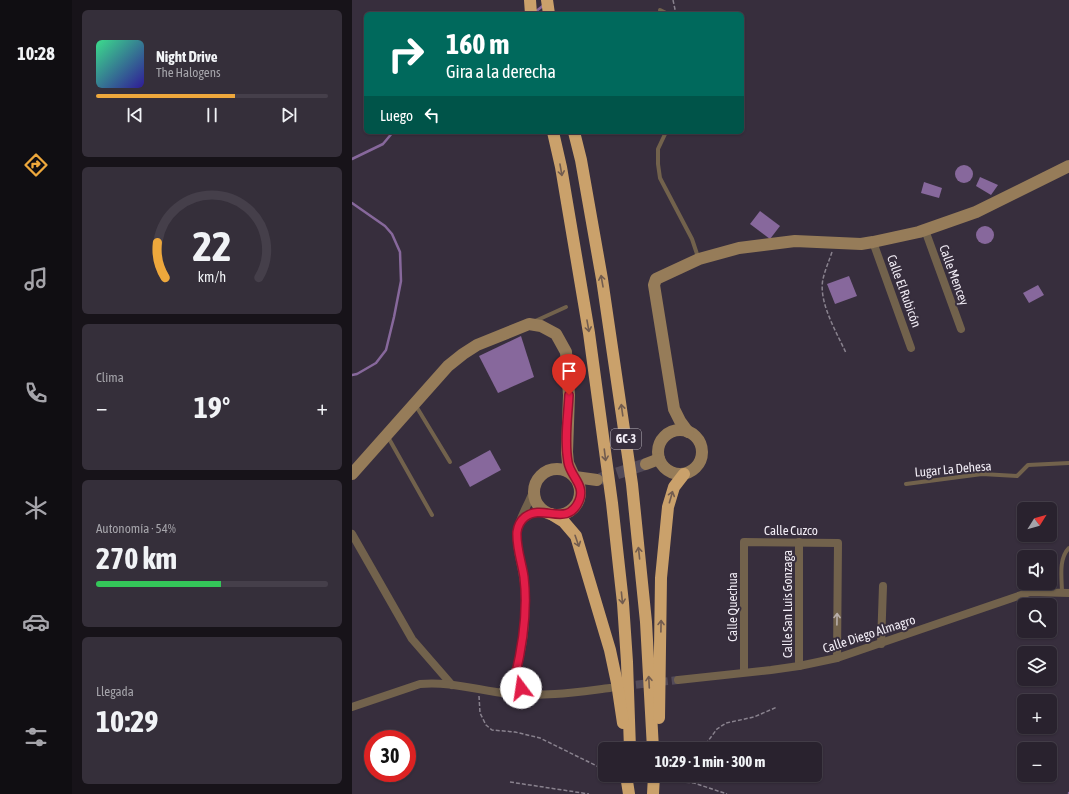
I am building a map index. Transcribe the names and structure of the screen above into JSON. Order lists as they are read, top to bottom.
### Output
{
  "streets": {
    "highway": ["GC-3"],
    "street": [
      "Calle Mencey",
      "Calle El Rubicón",
      "Calle Cuzco",
      "Calle San Luis Gonzaga",
      "Calle Quechua",
      "Calle Diego Almagro"
    ],
    "lane": ["Lugar La Dehesa"]
  },
  "crossings": [
    ["Calle Cuzco", "Calle San Luis Gonzaga"],
    ["Calle Cuzco", "Calle Quechua"],
    ["Calle Cuzco", "Calle Diego Almagro"],
    ["Calle San Luis Gonzaga", "Calle Diego Almagro"],
    ["Calle Quechua", "Calle Diego Almagro"]
  ],
  "north": "top right",
  "page": {
    "tabs": "10:28",
    "turn": ["160 m", "Gira a la derecha"],
    "song": ["Night Drive", "The Halogens"],
    "then": "Luego",
    "tile": [
      "Clima",
      ["Autonomía · 54%", "270 km"],
      ["Llegada", "10:29"]
    ],
    "heat": ["−", "19°", "+"],
    "map_buttons": ["+", "−"],
    "limit": "30",
    "trip": "10:29 · 1 min · 300 m",
    "gauge": ["22", "km/h"]
  }
}
